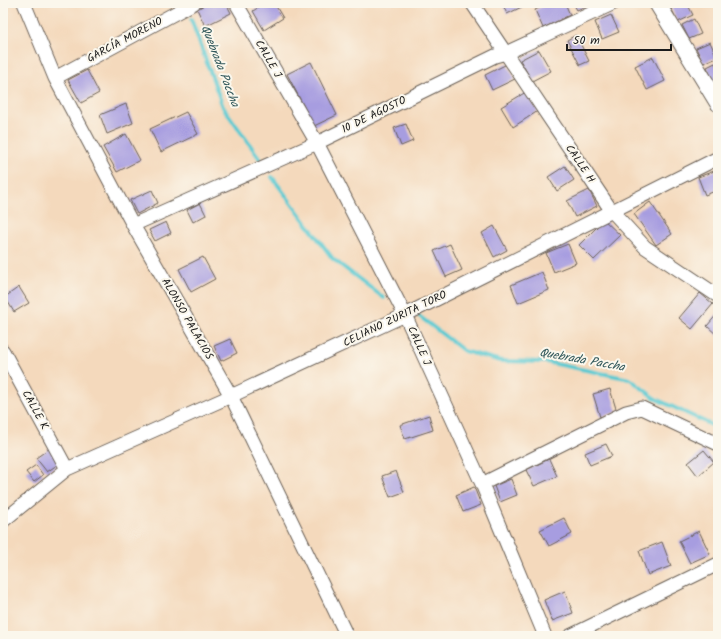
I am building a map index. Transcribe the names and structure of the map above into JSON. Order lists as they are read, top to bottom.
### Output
{
  "streets": {
    "street": [
      "GARCÍA MORENO",
      "CALLE J",
      "10 DE AGOSTO",
      "CALLE H",
      "ALONSO PALACIOS",
      "CELIANO ZURITA TORO",
      "CALLE K"
    ]
  },
  "crossings": [
    ["GARCÍA MORENO", "ALONSO PALACIOS"],
    ["CALLE J", "10 DE AGOSTO"],
    ["CALLE J", "CELIANO ZURITA TORO"],
    ["10 DE AGOSTO", "CALLE H"],
    ["10 DE AGOSTO", "ALONSO PALACIOS"],
    ["CALLE H", "CELIANO ZURITA TORO"],
    ["ALONSO PALACIOS", "CELIANO ZURITA TORO"],
    ["CELIANO ZURITA TORO", "CALLE K"]
  ],
  "water": ["Quebrada Paccha"],
  "scale_bar": "50 m"
}
